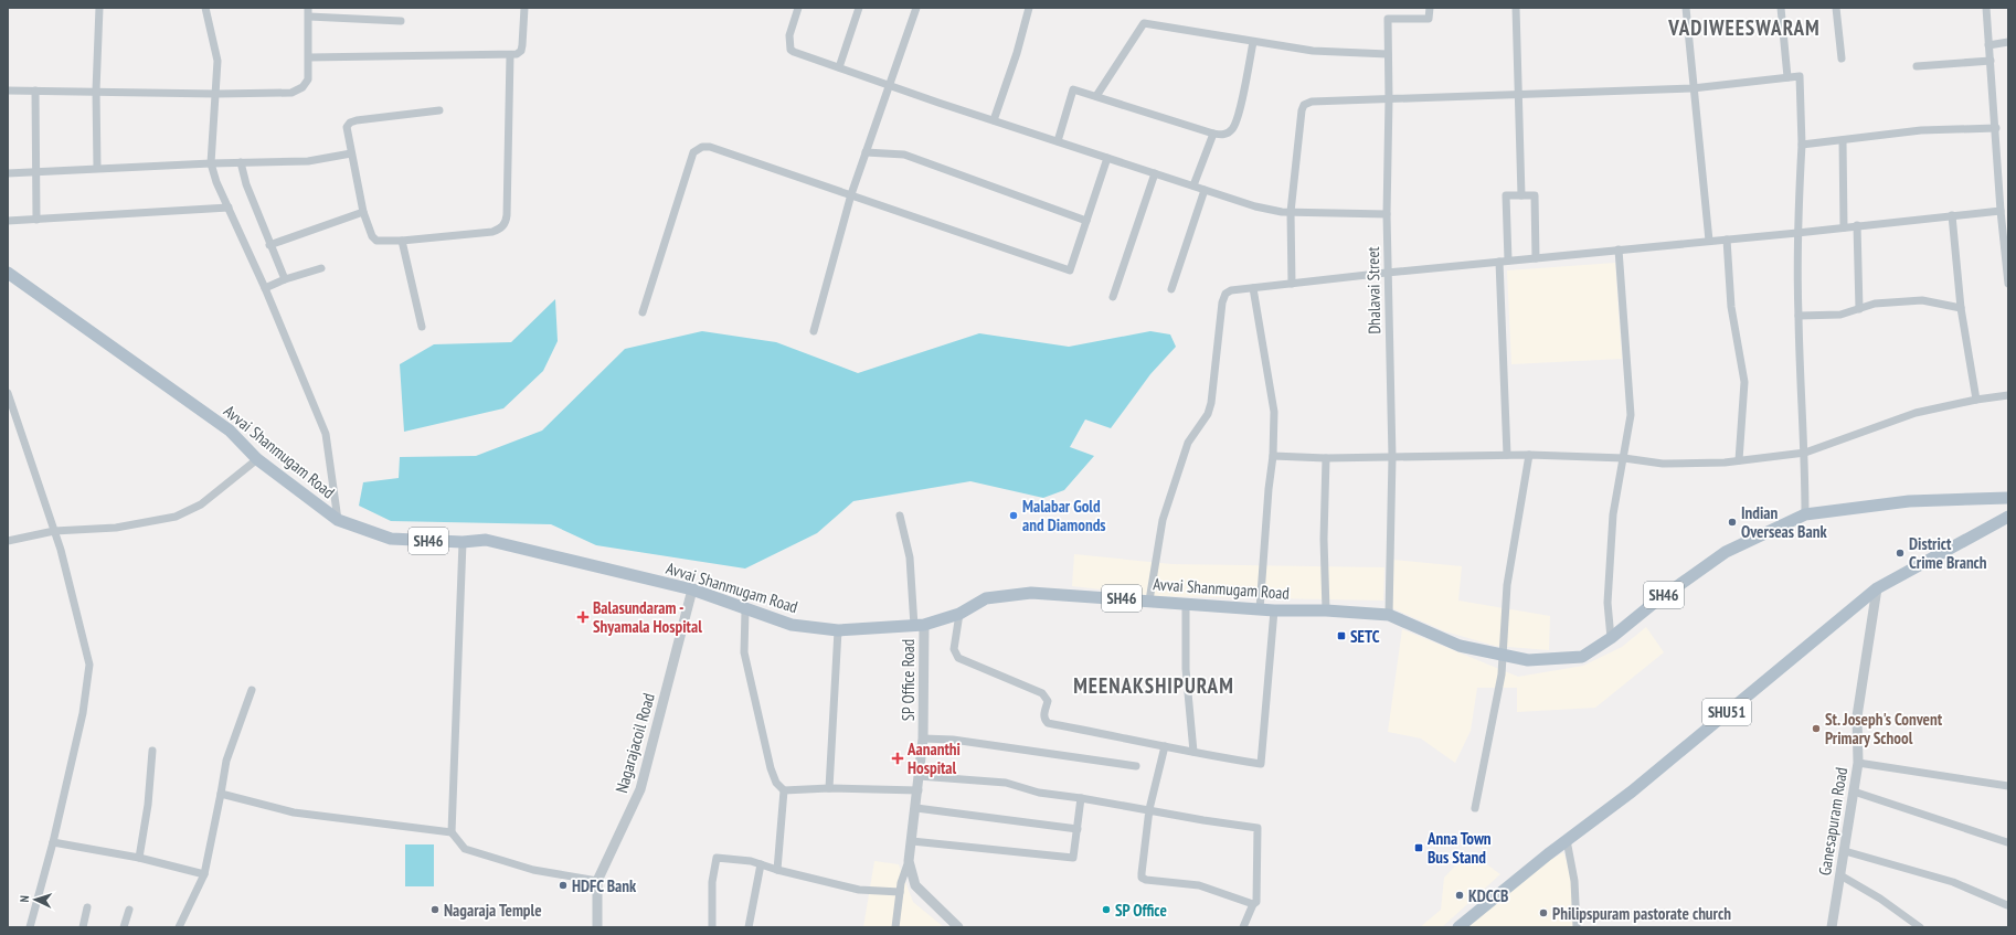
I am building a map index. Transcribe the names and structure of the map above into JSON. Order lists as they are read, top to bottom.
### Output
{
  "streets": {
    "main road": ["Avvai Shanmugam Road", "SH46", "SHU51"],
    "street": [
      "Dhalavai Street",
      "SP Office Road",
      "Nagarajacoil Road",
      "Ganesapuram Road"
    ]
  },
  "crossings": [
    ["Dhalavai Street", "Avvai Shanmugam Road"],
    ["Avvai Shanmugam Road", "SP Office Road"],
    ["Avvai Shanmugam Road", "Nagarajacoil Road"],
    ["SHU51", "Ganesapuram Road"]
  ],
  "districts": ["VADIWEESWARAM", "MEENAKSHIPURAM"],
  "places": {
    "other": [
      "Malabar Gold and Diamonds",
      "Indian Overseas Bank",
      "District Crime Branch",
      "St. Joseph's Convent Primary School",
      "HDFC Bank",
      "KDCCB",
      "Nagaraja Temple",
      "SP Office",
      "Philipspuram pastorate church"
    ],
    "health": ["Balasundaram - Shyamala Hospital", "Aananthi Hospital"],
    "transit": ["SETC", "Anna Town Bus Stand"]
  },
  "north": "left"
}
